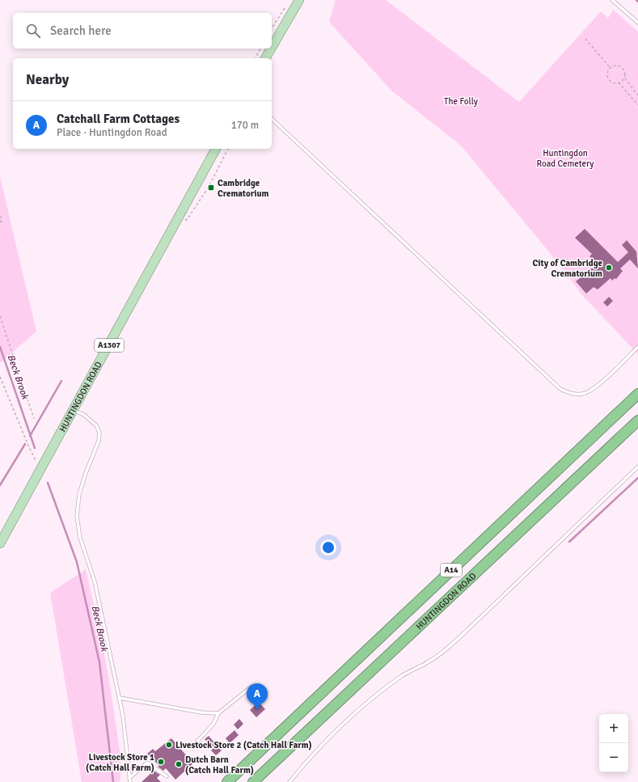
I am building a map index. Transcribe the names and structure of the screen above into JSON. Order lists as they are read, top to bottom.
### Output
{
  "streets": {
    "highway": ["HUNTINGDON ROAD", "A14"],
    "main road": ["A1307"]
  },
  "crossings": [
    ["HUNTINGDON ROAD", "A14"]
  ],
  "water": ["Beck Brook"],
  "parks": ["The Folly", "Huntingdon Road Cemetery"],
  "places": {
    "transit": ["Cambridge Crematorium"],
    "other": [
      "City of Cambridge Crematorium",
      "Livestock Store 2 (Catch Hall Farm)",
      "Livestock Store 1 (Catch Hall Farm)",
      "Dutch Barn (Catch Hall Farm)"
    ]
  },
  "page": {
    "search": "Search here",
    "heading": "Nearby",
    "list": [
      {
        "mark": "A",
        "name": "Catchall Farm Cottages",
        "note": "Place · Huntingdon Road",
        "value": "170 m"
      }
    ],
    "pins": "A",
    "map_buttons": ["+", "−"]
  }
}
